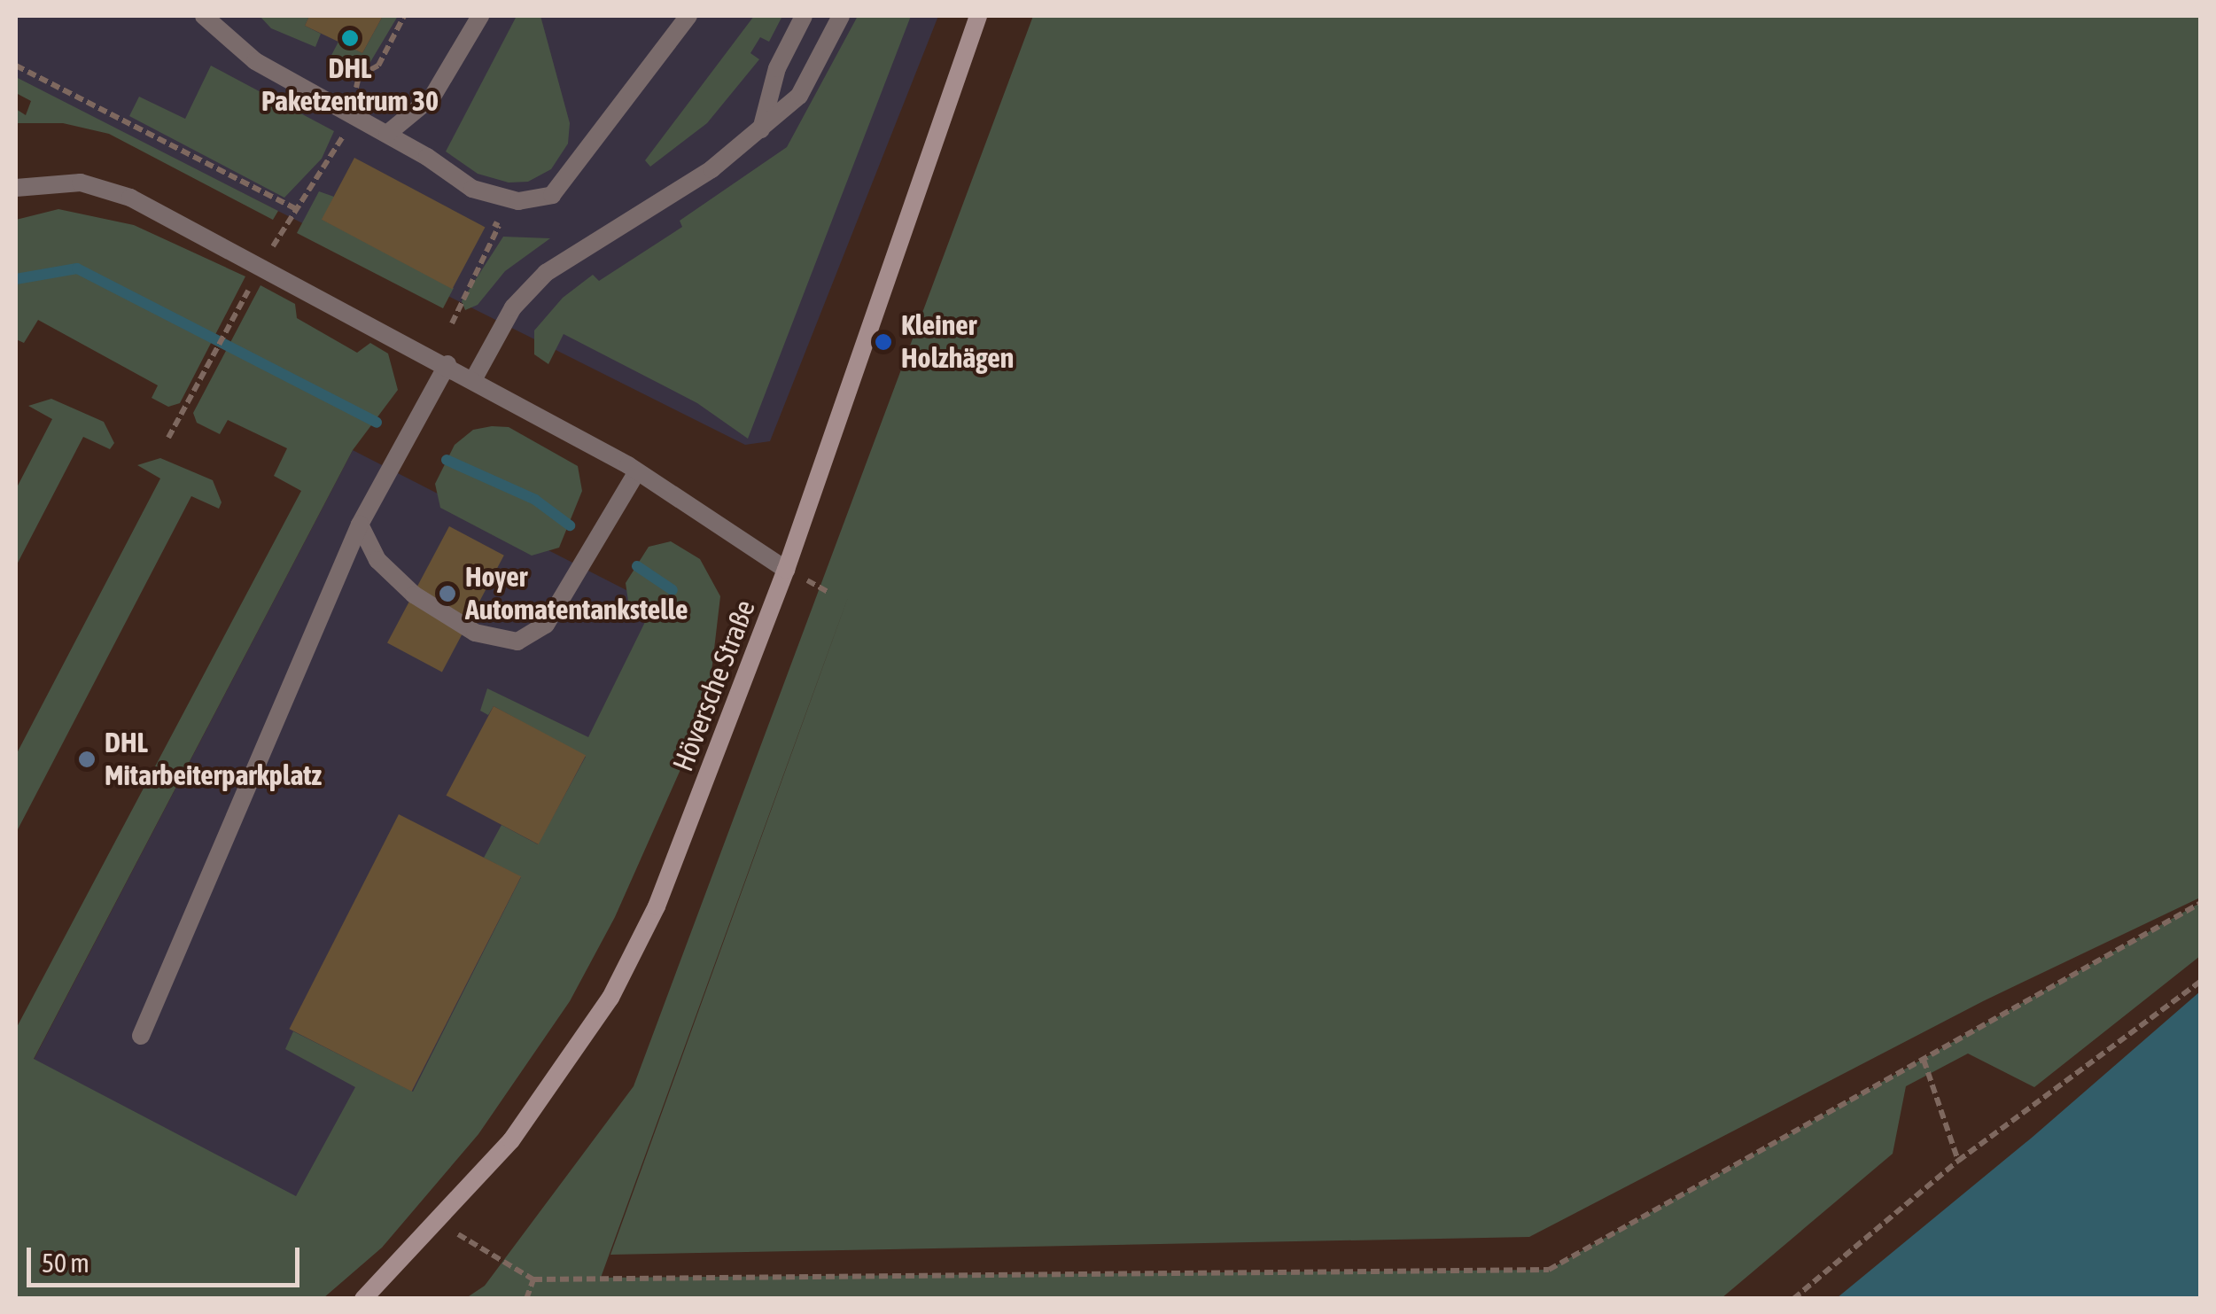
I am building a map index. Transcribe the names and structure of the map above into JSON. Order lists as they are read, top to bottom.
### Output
{
  "streets": {
    "street": ["Höversche Straße"]
  },
  "places": [
    "DHL Paketzentrum 30",
    "Kleiner Holzhägen",
    "Hoyer Automatentankstelle",
    "DHL Mitarbeiterparkplatz"
  ],
  "scale_bar": "50 m"
}
